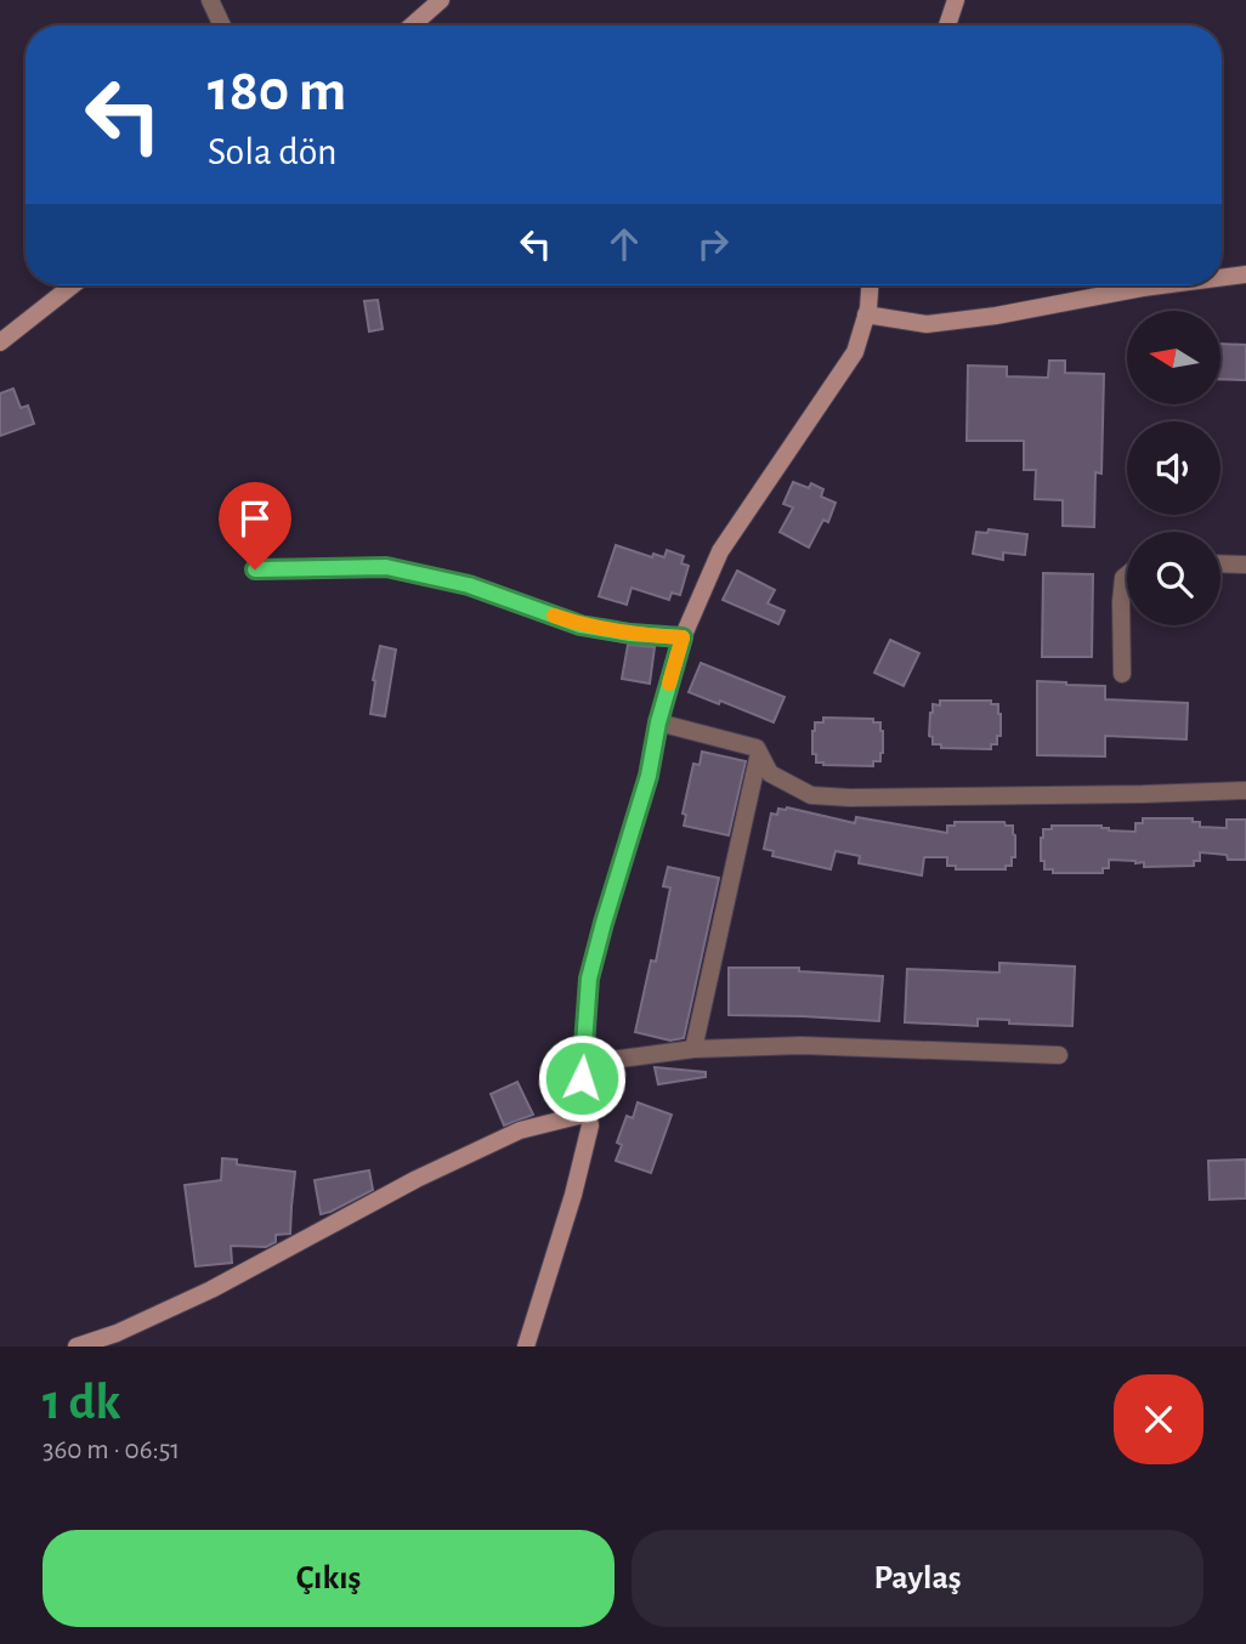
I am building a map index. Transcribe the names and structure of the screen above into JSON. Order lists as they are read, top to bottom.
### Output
{
  "north": "left",
  "page": {
    "turn": ["180 m", "Sola dön"],
    "heading": ["1 dk", "360 m · 06:51"],
    "buttons": ["Çıkış", "Paylaş"]
  }
}
